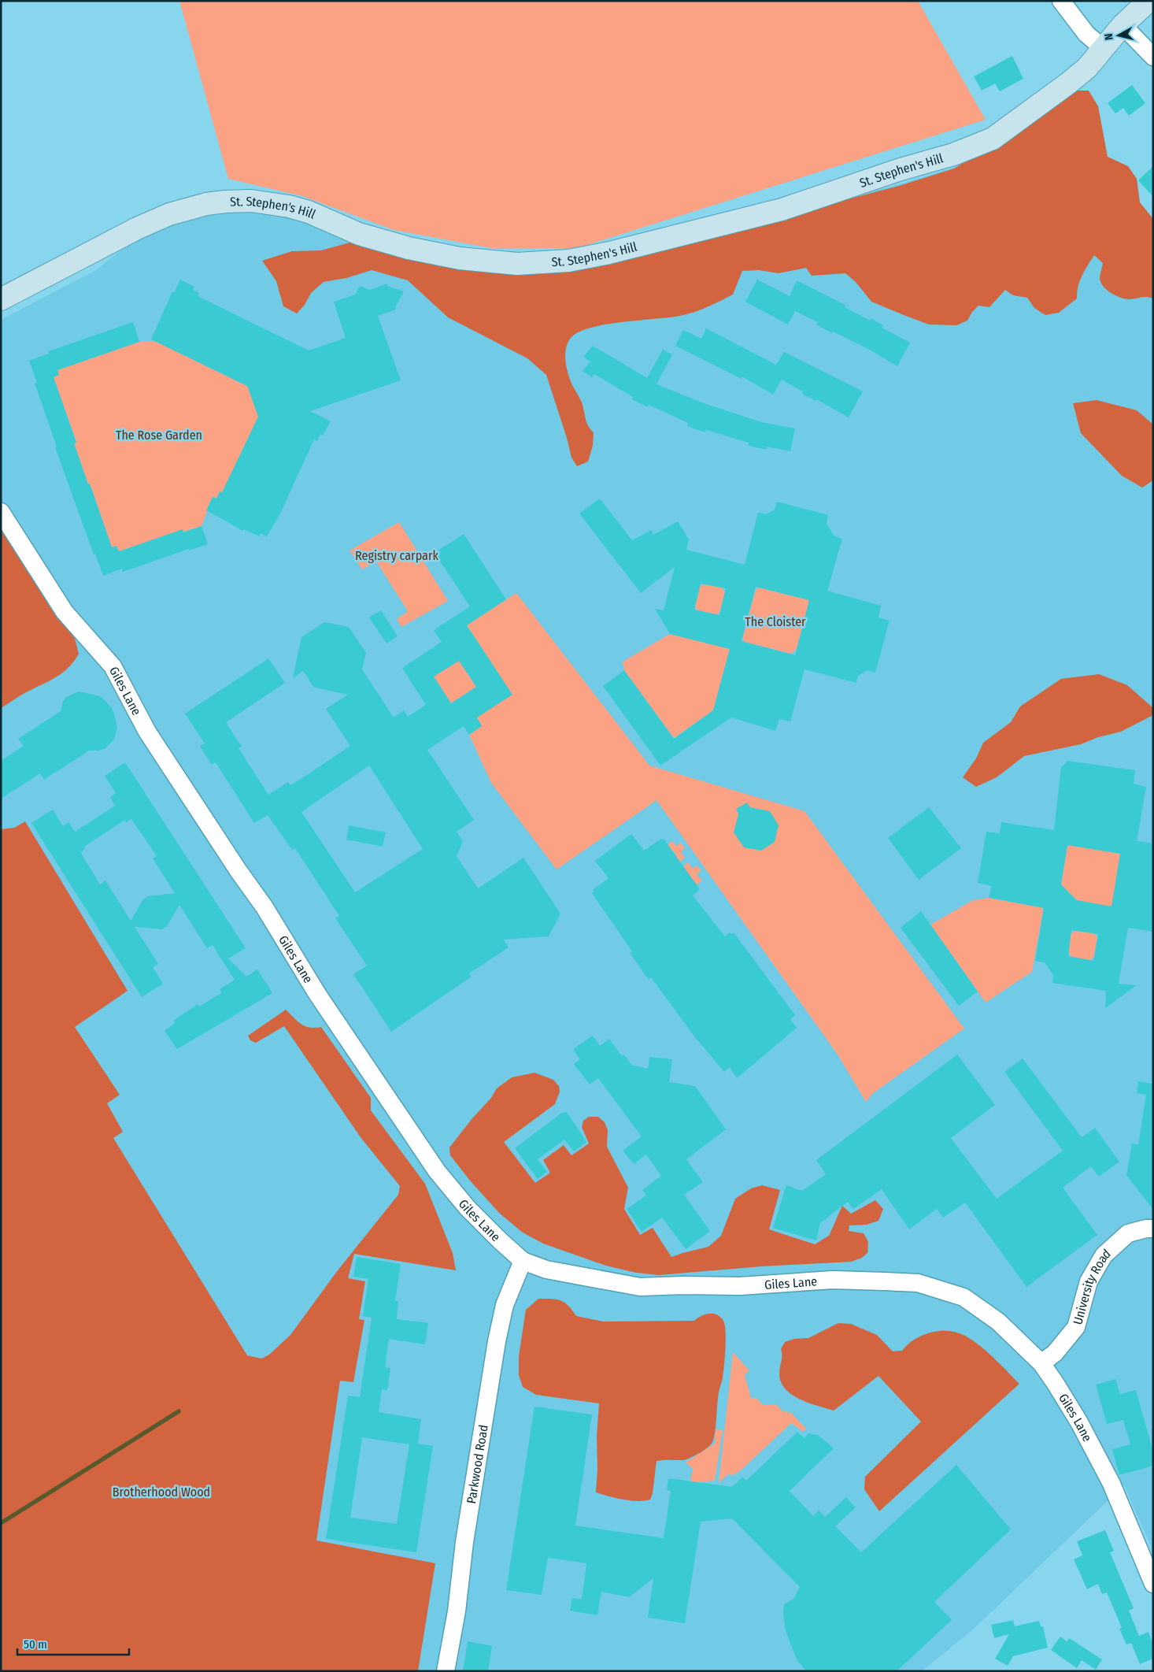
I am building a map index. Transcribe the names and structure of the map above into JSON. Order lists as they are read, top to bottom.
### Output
{
  "streets": {
    "street": [
      "St. Stephen's Hill",
      "Giles Lane",
      "University Road",
      "Parkwood Road"
    ]
  },
  "crossings": [
    ["Giles Lane", "University Road"],
    ["Giles Lane", "Parkwood Road"]
  ],
  "parks": [
    "The Rose Garden",
    "Registry carpark",
    "The Cloister",
    "Brotherhood Wood"
  ],
  "scale_bar": "50 m",
  "north": "left"
}
